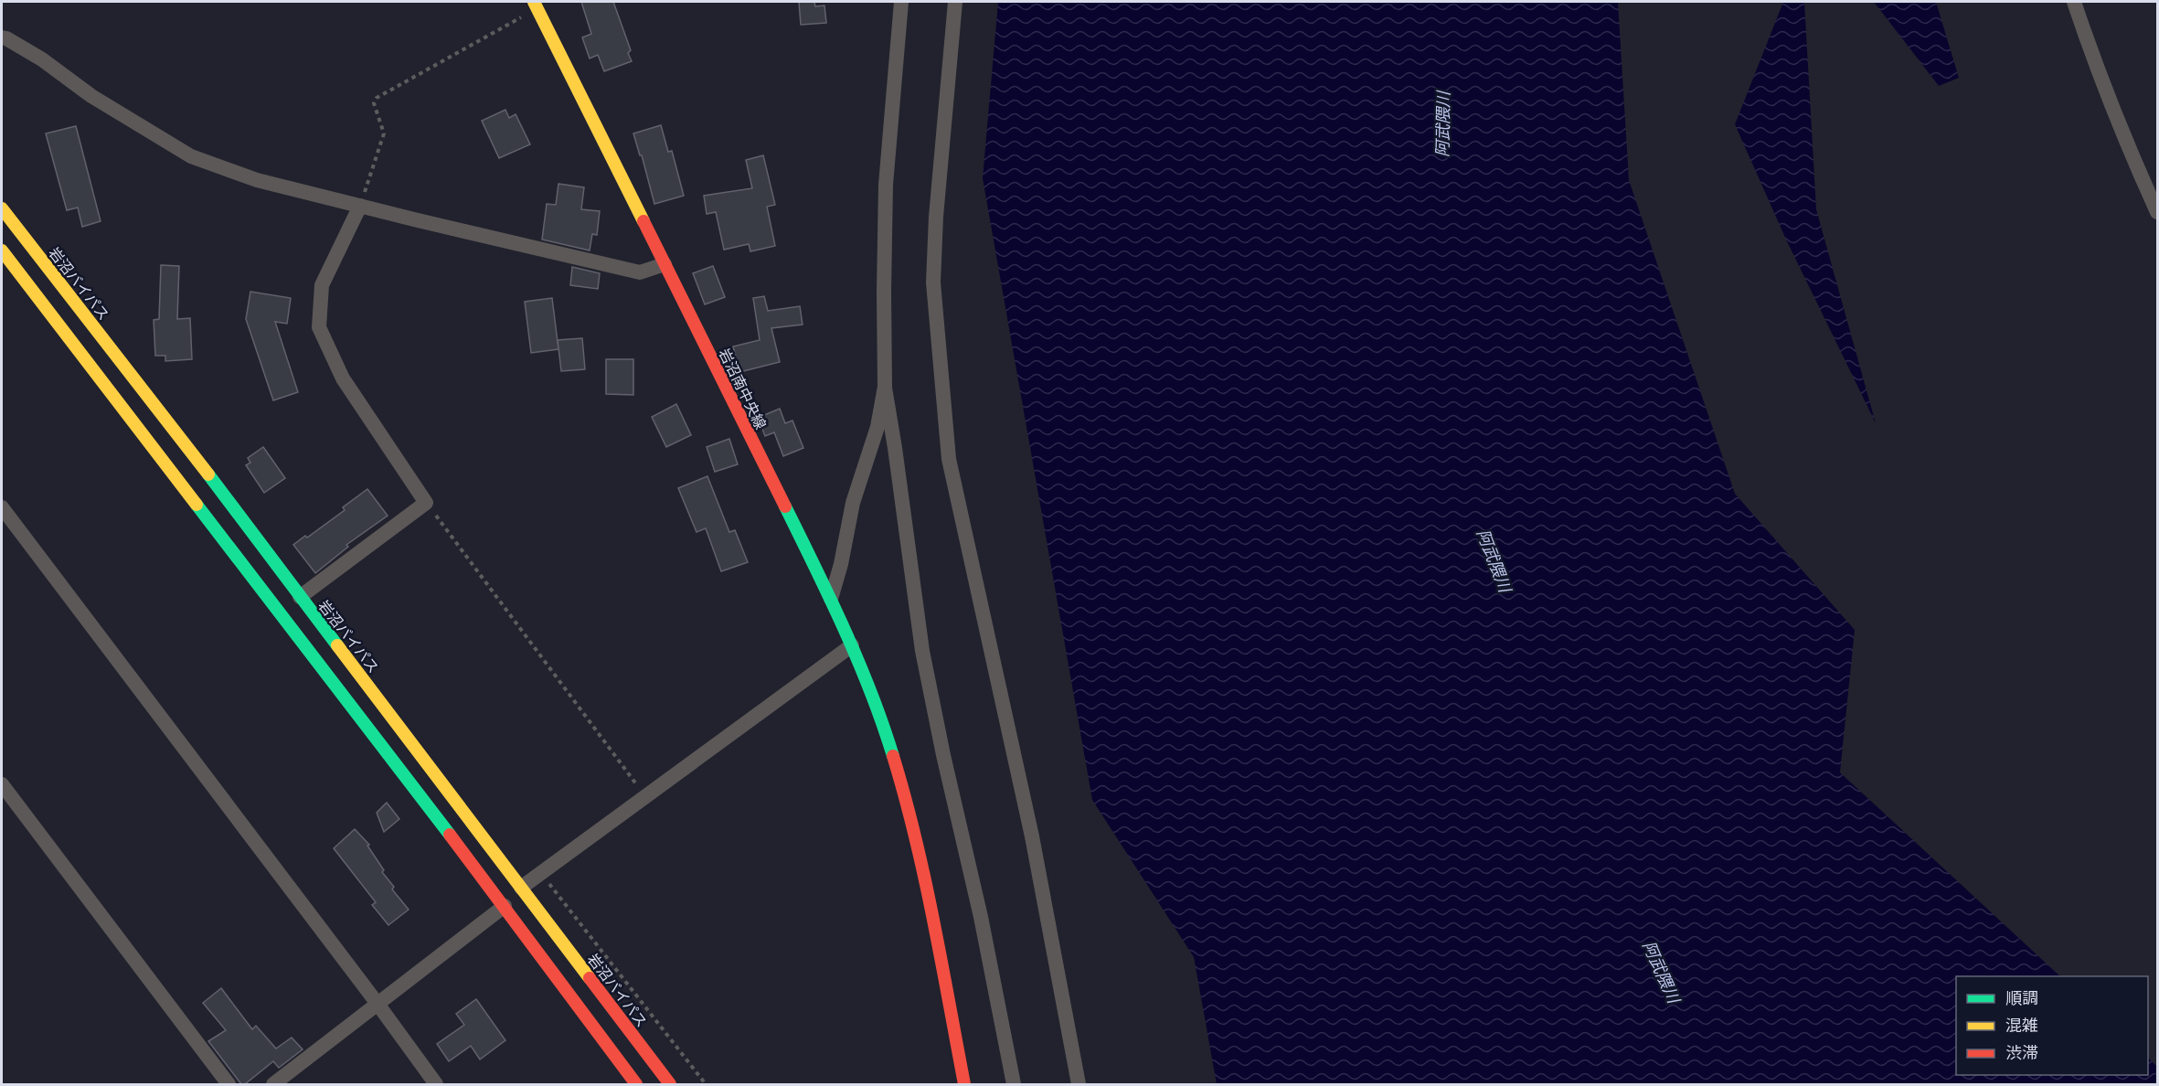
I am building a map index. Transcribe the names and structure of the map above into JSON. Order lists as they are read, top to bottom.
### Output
{
  "streets": {
    "main road": ["岩沼バイパス", "岩沼南中央線"]
  },
  "water": ["阿武隈川"],
  "legend": ["順調", "混雑", "渋滞"]
}
